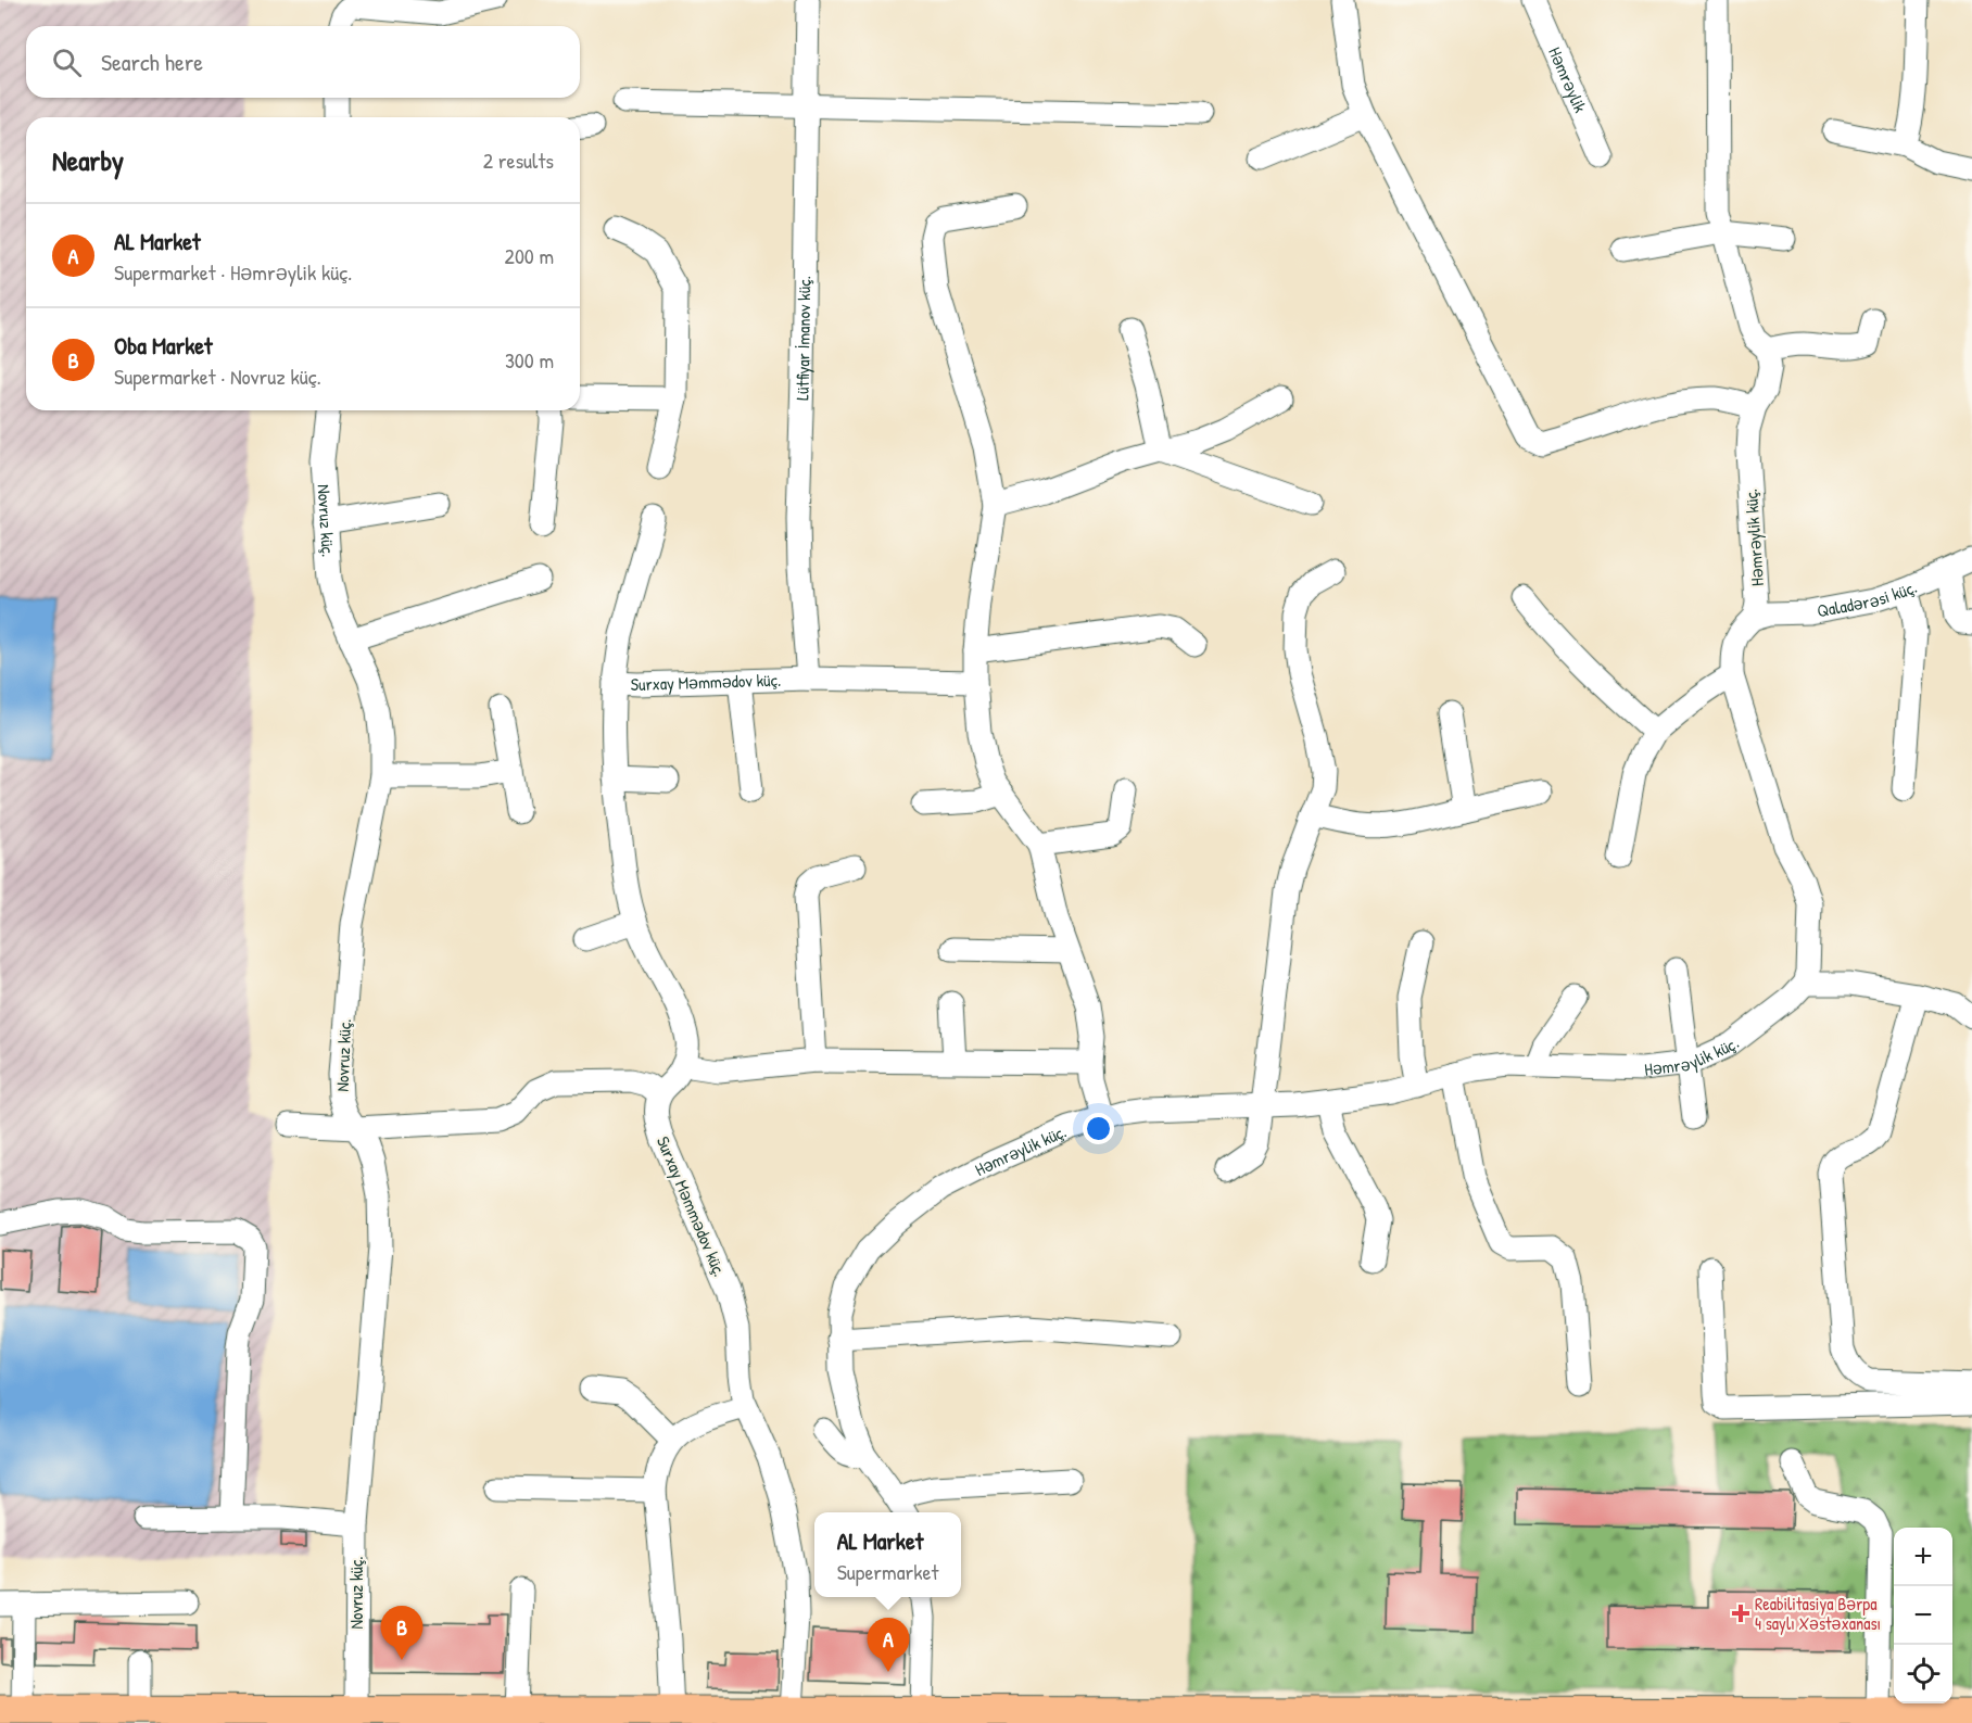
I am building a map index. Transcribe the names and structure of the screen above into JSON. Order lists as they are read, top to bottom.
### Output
{
  "streets": {
    "street": [
      "Həmrəylik",
      "Lütfiyar İmanov küç.",
      "Novruz küç.",
      "Həmrəylik küç.",
      "Qaladərəsi küç.",
      "Surxay Məmmədov küç."
    ]
  },
  "crossings": [
    ["Lütfiyar İmanov küç.", "Surxay Məmmədov küç."],
    ["Həmrəylik küç.", "Qaladərəsi küç."]
  ],
  "places": {
    "health": ["Reabilitasiya Bәrpa 4 saylı Xəstəxanası"]
  },
  "page": {
    "search": "Search here",
    "heading": ["Nearby", "2 results"],
    "list": [
      {
        "mark": "A",
        "name": "AL Market",
        "note": "Supermarket · Həmrəylik küç.",
        "value": "200 m"
      },
      {
        "mark": "B",
        "name": "Oba Market",
        "note": "Supermarket · Novruz küç.",
        "value": "300 m"
      }
    ],
    "popup": ["AL Market", "Supermarket"],
    "map_buttons": ["+", "−"],
    "pins": ["B", "A"]
  }
}
